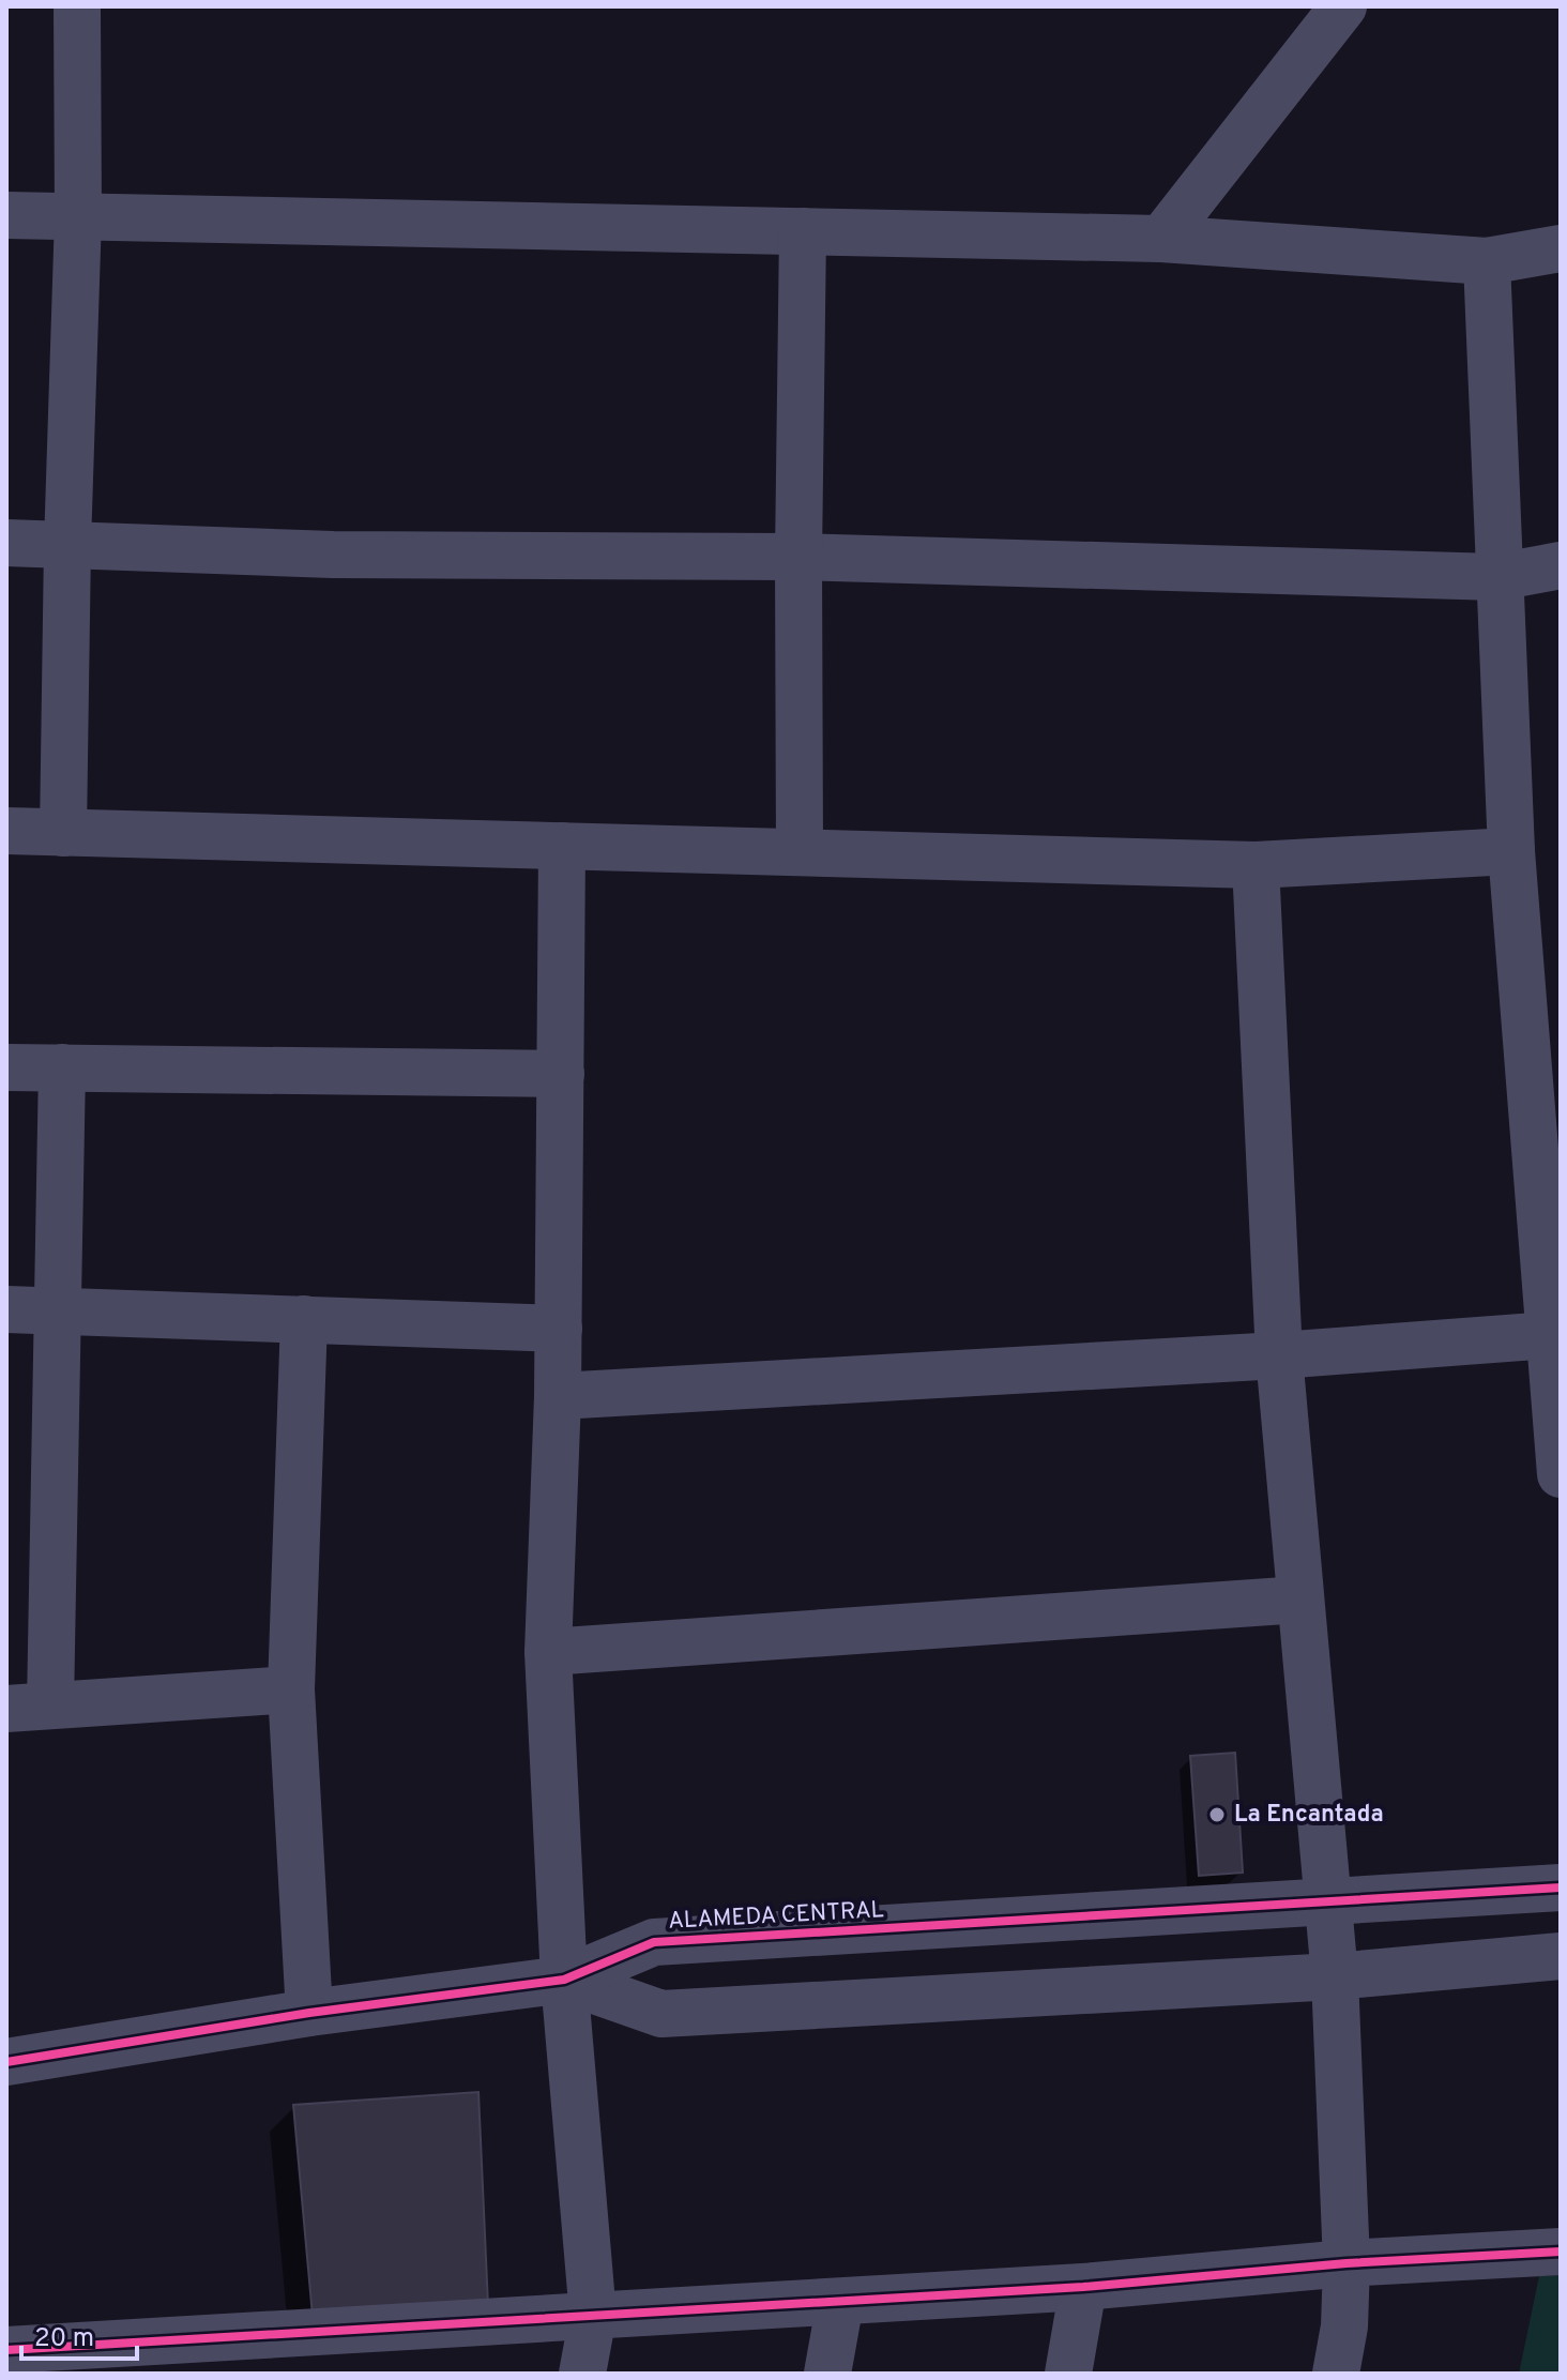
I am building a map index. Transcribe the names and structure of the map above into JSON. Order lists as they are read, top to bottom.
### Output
{
  "streets": {
    "street": ["ALAMEDA CENTRAL"]
  },
  "places": ["La Encantada"],
  "scale_bar": "20 m"
}
